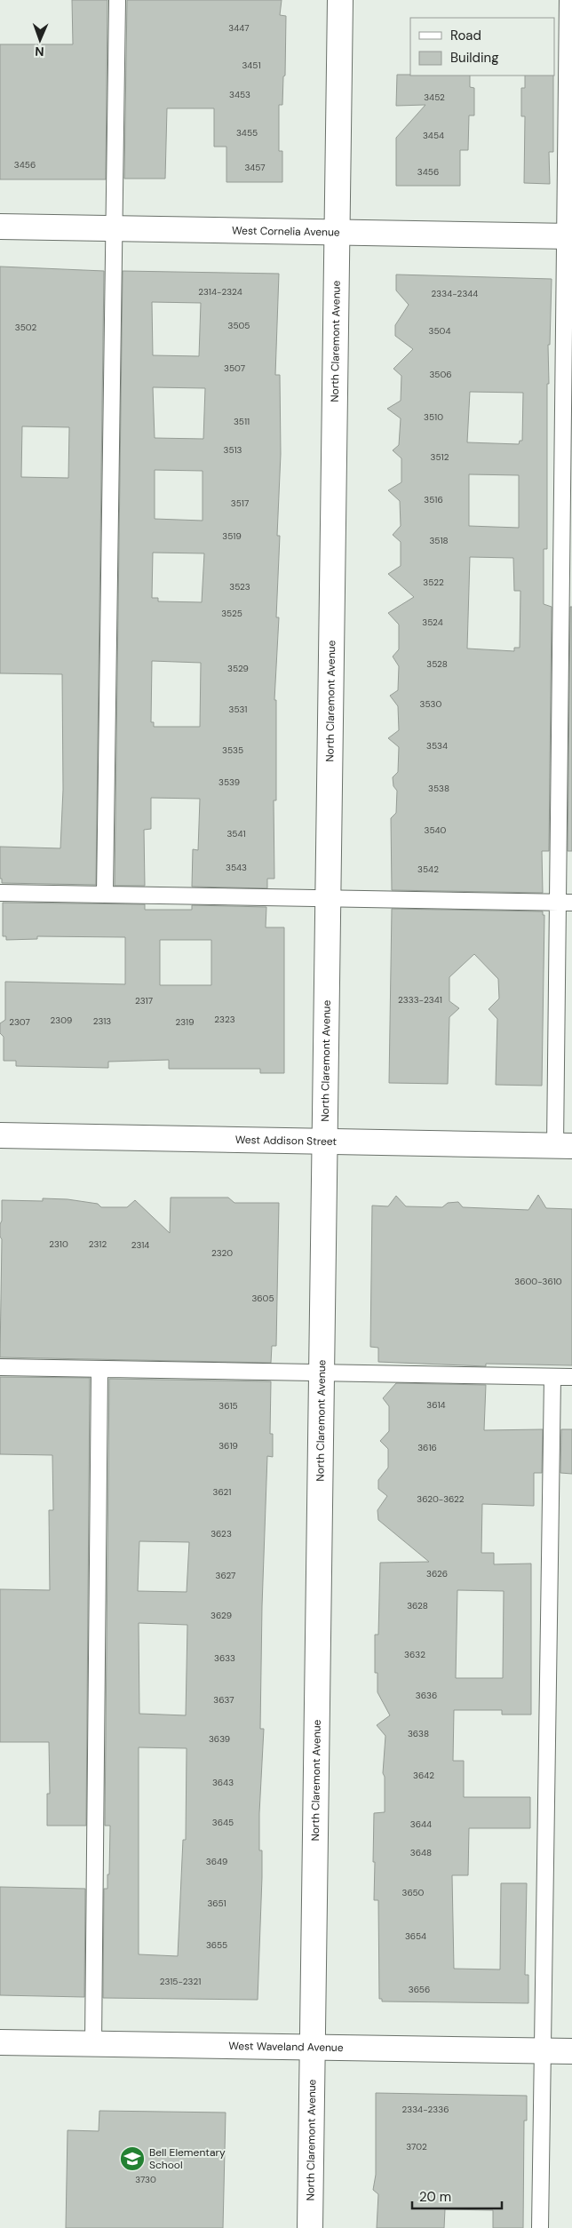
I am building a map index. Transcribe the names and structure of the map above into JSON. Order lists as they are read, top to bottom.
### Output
{
  "streets": {
    "street": [
      "West Cornelia Avenue",
      "North Claremont Avenue",
      "West Addison Street",
      "West Waveland Avenue"
    ]
  },
  "crossings": [
    ["West Cornelia Avenue", "North Claremont Avenue"],
    ["North Claremont Avenue", "West Addison Street"],
    ["North Claremont Avenue", "West Waveland Avenue"]
  ],
  "places": {
    "school or university": ["Bell Elementary School"]
  },
  "house_numbers": [
    "3447",
    "3451",
    "3453",
    "3452",
    "3455",
    "3454",
    "3456",
    "3457",
    "3456",
    "2314-2324",
    "2334-2344",
    "3505",
    "3502",
    "3504",
    "3507",
    "3506",
    "3510",
    "3511",
    "3513",
    "3512",
    "3516",
    "3517",
    "3519",
    "3518",
    "3522",
    "3523",
    "3525",
    "3524",
    "3528",
    "3529",
    "3530",
    "3531",
    "3534",
    "3535",
    "3539",
    "3538",
    "3540",
    "3541",
    "3543",
    "3542",
    "2333-2341",
    "2317",
    "2323",
    "2309",
    "2313",
    "2307",
    "2319",
    "2310",
    "2312",
    "2314",
    "2320",
    "3600-3610",
    "3605",
    "3614",
    "3615",
    "3619",
    "3616",
    "3621",
    "3620-3622",
    "3623",
    "3626",
    "3627",
    "3628",
    "3629",
    "3632",
    "3633",
    "3636",
    "3637",
    "3638",
    "3639",
    "3642",
    "3643",
    "3645",
    "3644",
    "3648",
    "3649",
    "3650",
    "3651",
    "3654",
    "3655",
    "2315-2321",
    "3656",
    "2334-2336",
    "3702",
    "3730"
  ],
  "legend": ["Road", "Building"],
  "scale_bar": "20 m",
  "north": "bottom"
}
